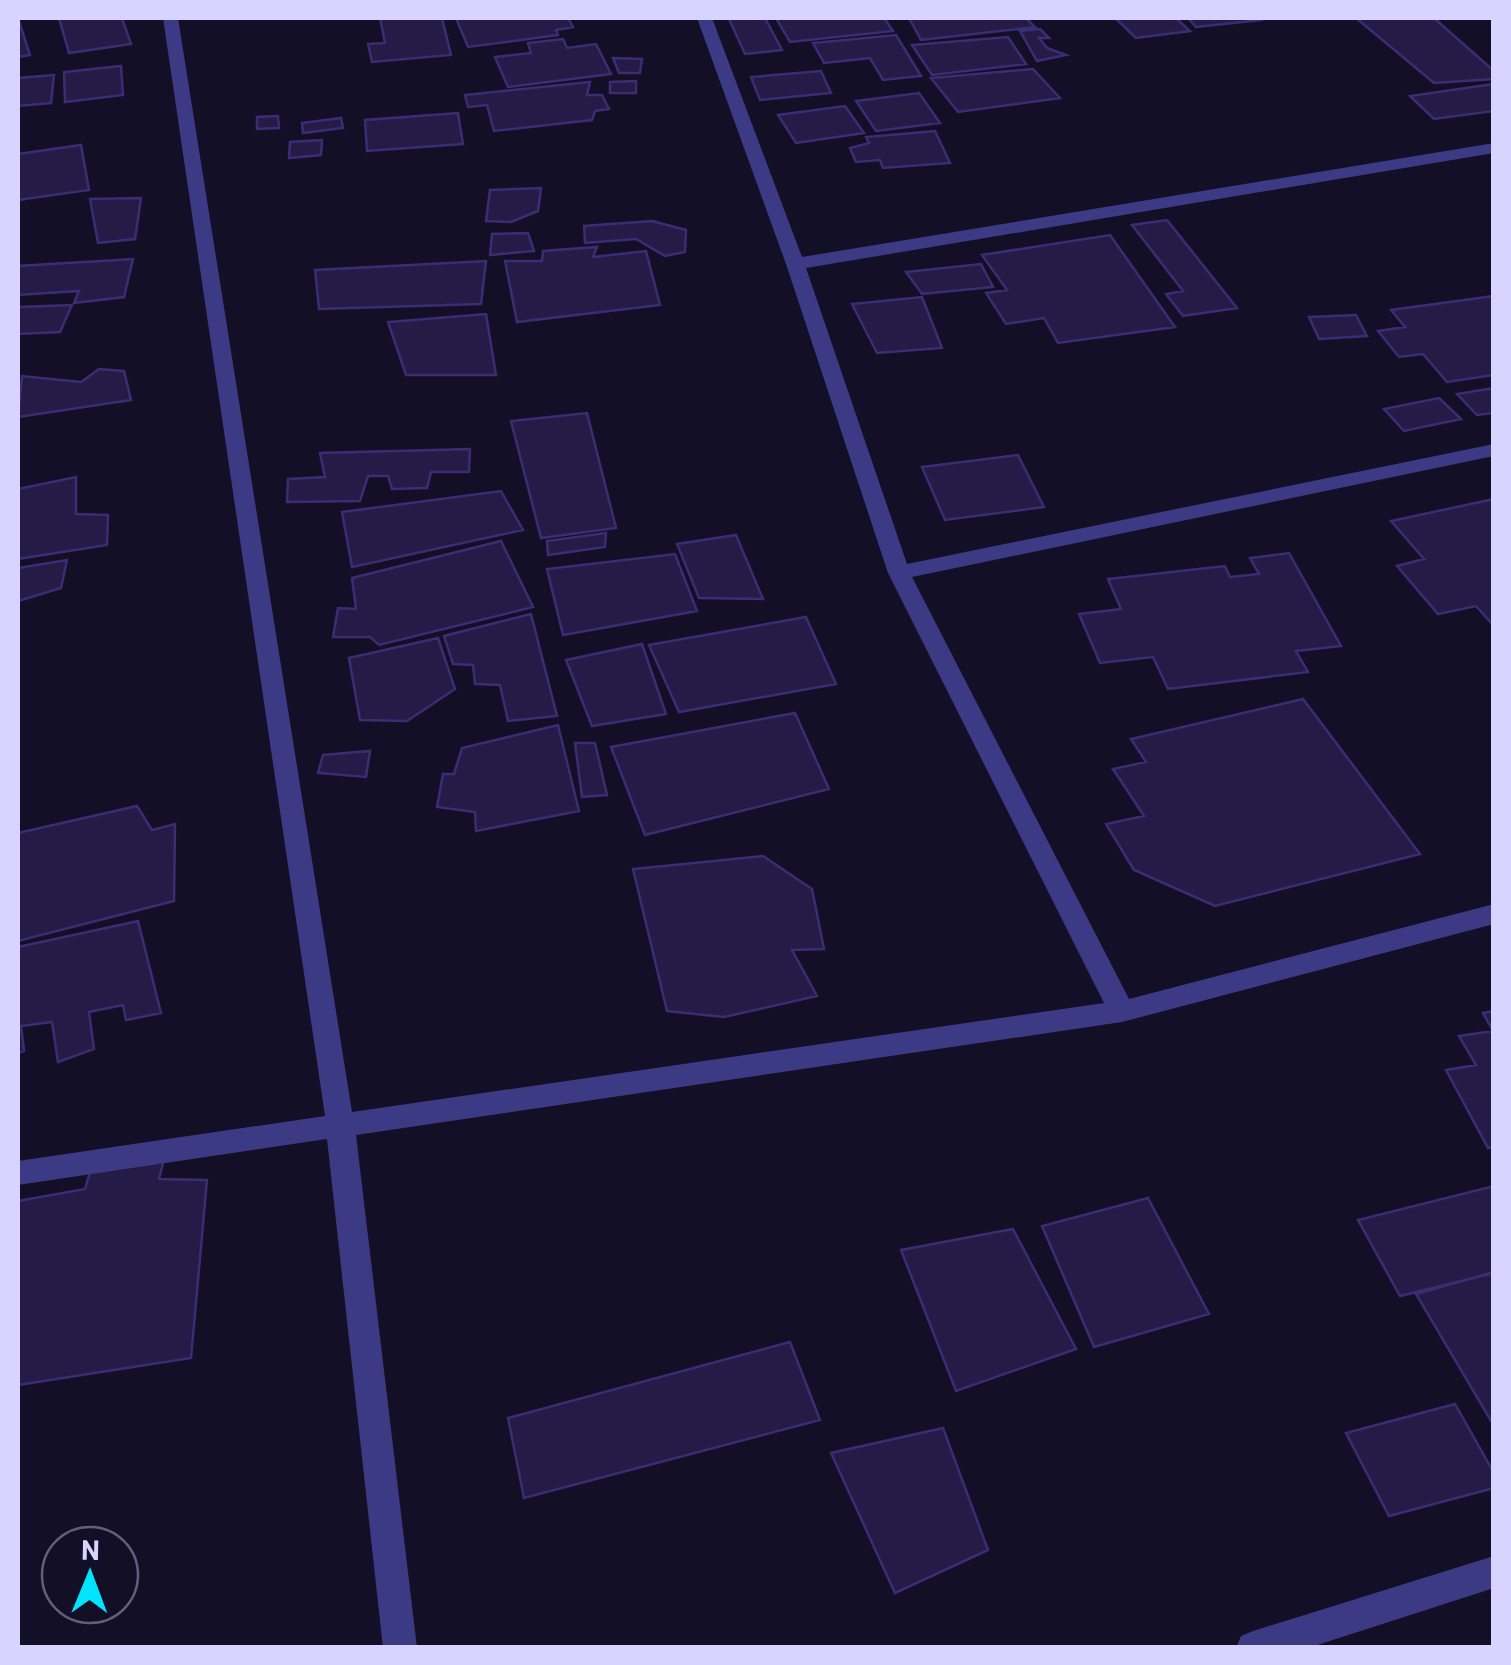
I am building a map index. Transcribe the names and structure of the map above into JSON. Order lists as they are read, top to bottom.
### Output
{
  "north": "top"
}
